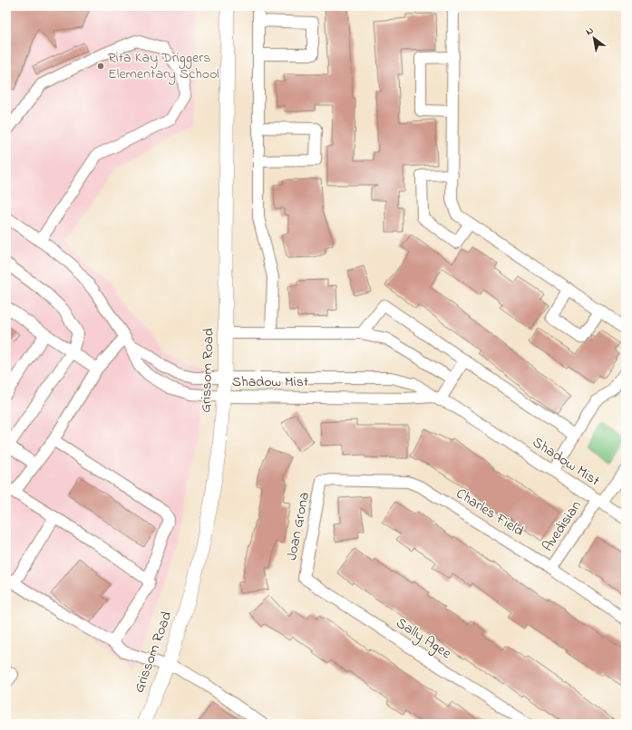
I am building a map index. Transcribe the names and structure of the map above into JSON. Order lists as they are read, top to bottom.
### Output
{
  "streets": {
    "main road": ["Grissom Road"],
    "street": [
      "Shadow Mist",
      "Charles Field",
      "Joan Grona",
      "Avedisian",
      "Sally Agee"
    ]
  },
  "crossings": [
    ["Grissom Road", "Shadow Mist"],
    ["Shadow Mist", "Avedisian"],
    ["Charles Field", "Joan Grona"],
    ["Charles Field", "Avedisian"],
    ["Joan Grona", "Sally Agee"]
  ],
  "places": ["Rita Kay Driggers Elementary School"],
  "north": "top left"
}
